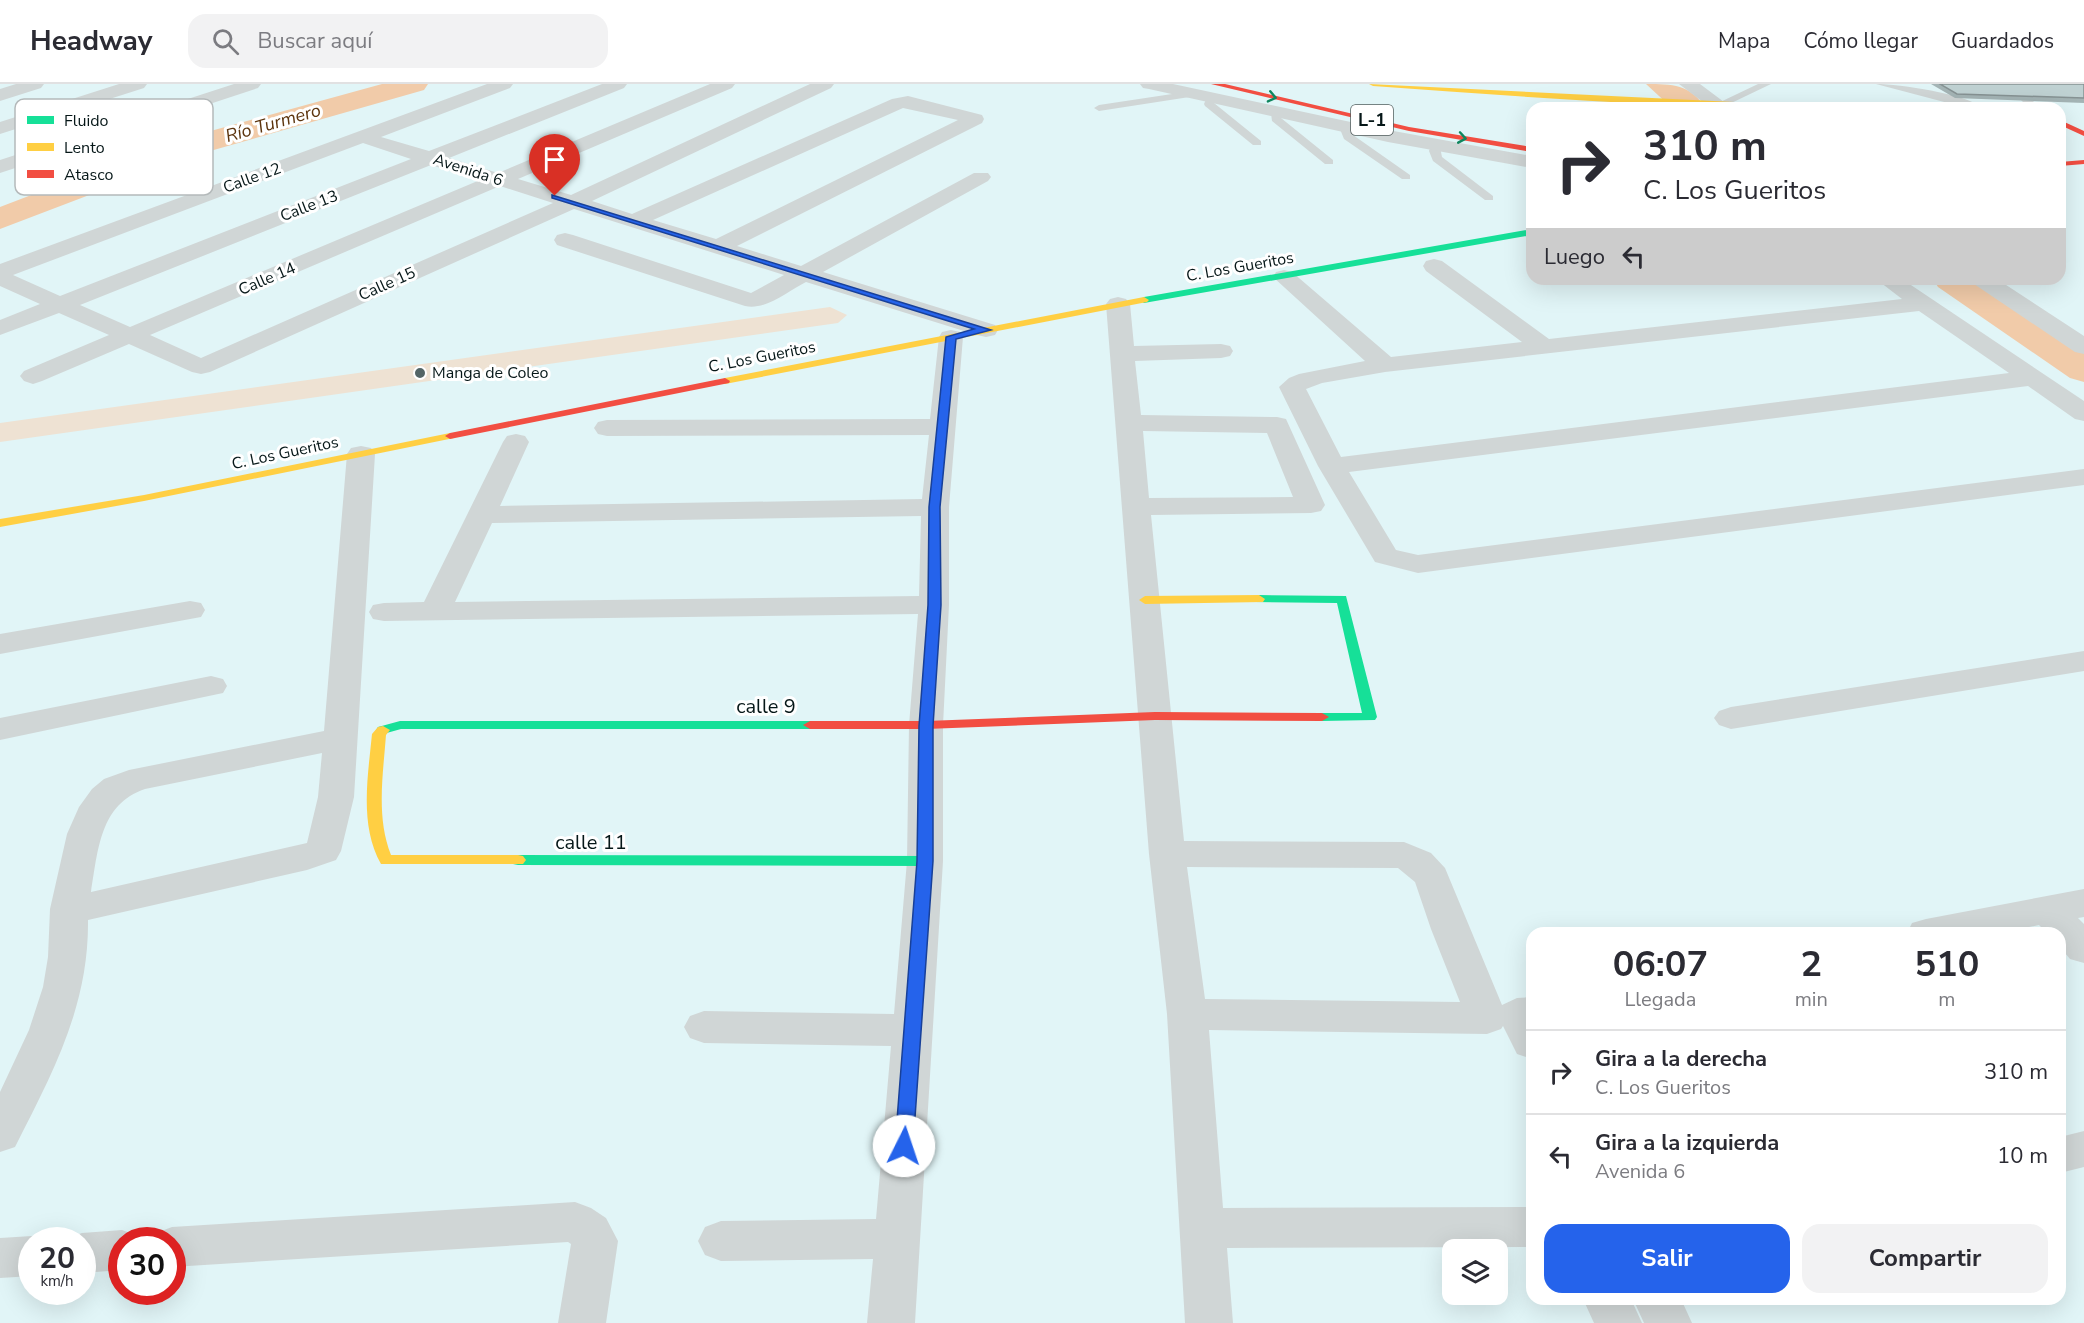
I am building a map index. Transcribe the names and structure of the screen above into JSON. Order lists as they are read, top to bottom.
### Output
{
  "streets": {
    "street": [
      "L-1",
      "Avenida 6",
      "Calle 12",
      "Calle 13",
      "C. Los Gueritos",
      "Calle 14",
      "Calle 15",
      "calle 9",
      "calle 11"
    ]
  },
  "crossings": [
    ["Avenida 6", "Calle 12"],
    ["Avenida 6", "Calle 13"],
    ["Avenida 6", "C. Los Gueritos"],
    ["Avenida 6", "Calle 14"],
    ["Avenida 6", "Calle 15"],
    ["Calle 14", "Calle 15"],
    ["calle 9", "calle 11"]
  ],
  "water": ["Río Turmero"],
  "places": ["Manga de Coleo"],
  "legend": ["Fluido", "Lento", "Atasco"],
  "page": {
    "header": "Headway",
    "search": "Buscar aquí",
    "nav": ["Mapa", "Cómo llegar", "Guardados"],
    "turn": ["310 m", "C. Los Gueritos"],
    "then": "Luego",
    "eta": [
      "06:07",
      "Llegada",
      "2",
      "min",
      "510",
      "m"
    ],
    "list": [
      {
        "name": "Gira a la derecha",
        "note": "C. Los Gueritos",
        "value": "310 m"
      },
      {
        "name": "Gira a la izquierda",
        "note": "Avenida 6",
        "value": "10 m"
      }
    ],
    "buttons": ["Salir", "Compartir"],
    "speed": "20 km/h",
    "limit": "30"
  }
}
